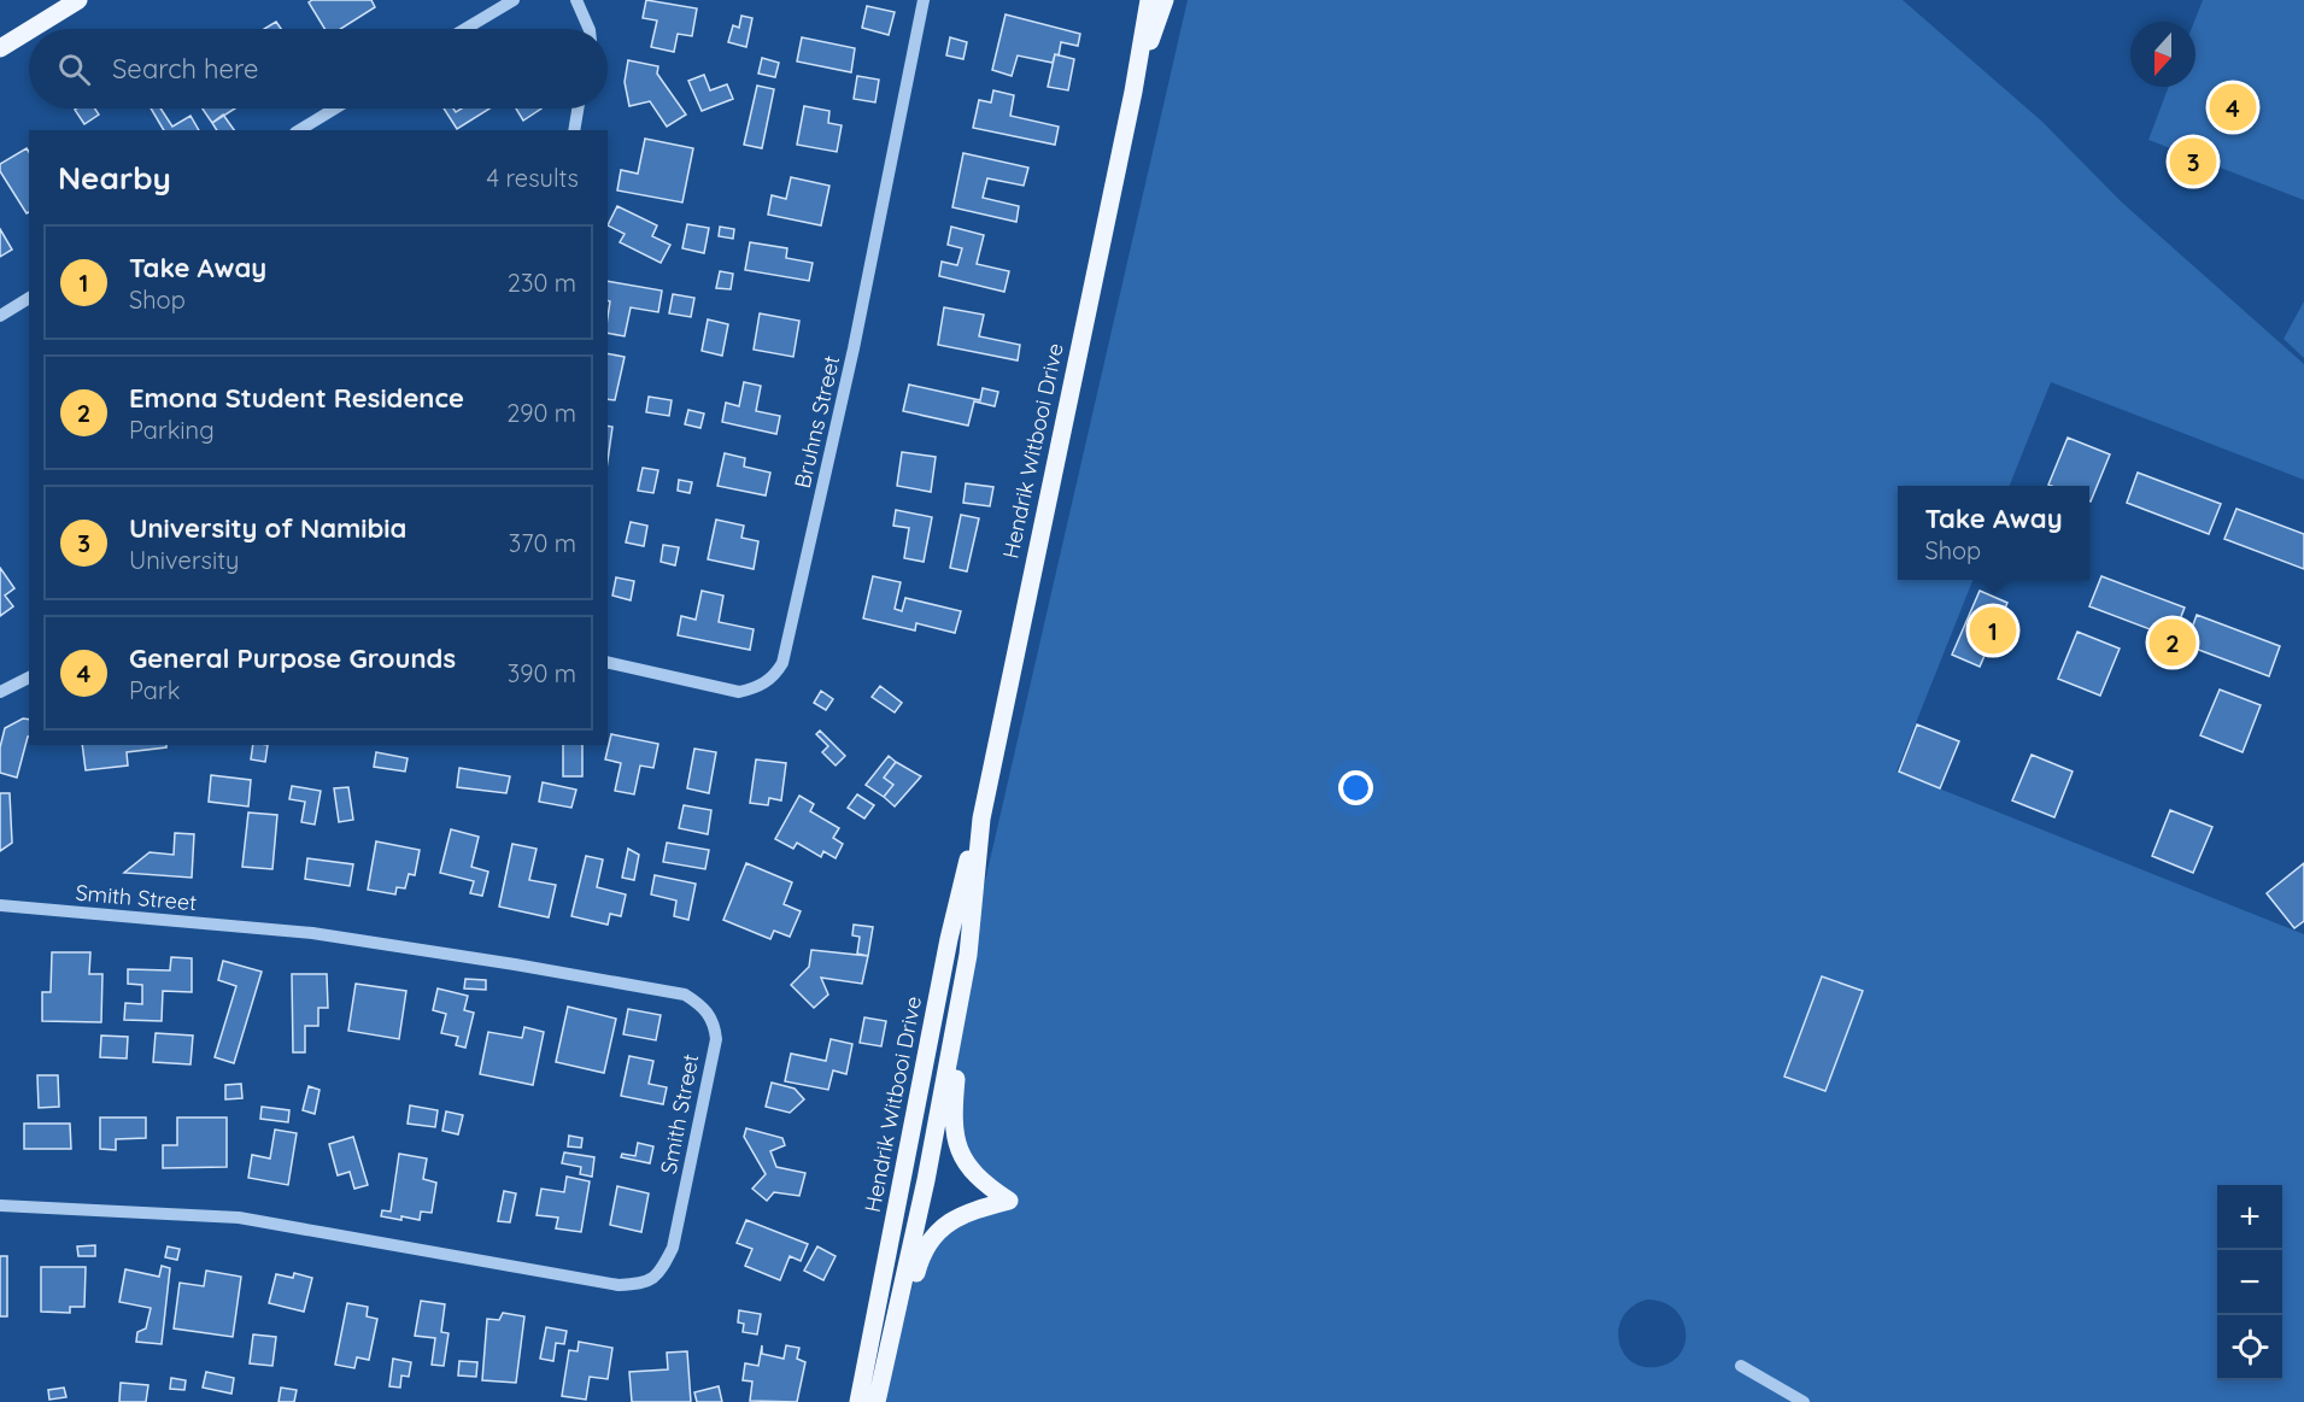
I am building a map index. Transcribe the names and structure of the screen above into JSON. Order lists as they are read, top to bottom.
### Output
{
  "streets": {
    "main road": ["Hendrik Witbooi Drive"],
    "street": ["Bruhns Street", "Smith Street"]
  },
  "north": "bottom",
  "page": {
    "search": "Search here",
    "pins": [
      "4",
      "3",
      "1",
      "2"
    ],
    "heading": ["Nearby", "4 results"],
    "list": [
      {
        "mark": "1",
        "name": "Take Away",
        "note": "Shop",
        "value": "230 m"
      },
      {
        "mark": "2",
        "name": "Emona Student Residence",
        "note": "Parking",
        "value": "290 m"
      },
      {
        "mark": "3",
        "name": "University of Namibia",
        "note": "University",
        "value": "370 m"
      },
      {
        "mark": "4",
        "name": "General Purpose Grounds",
        "note": "Park",
        "value": "390 m"
      }
    ],
    "popup": ["Take Away", "Shop"],
    "map_buttons": ["+", "−"]
  }
}
